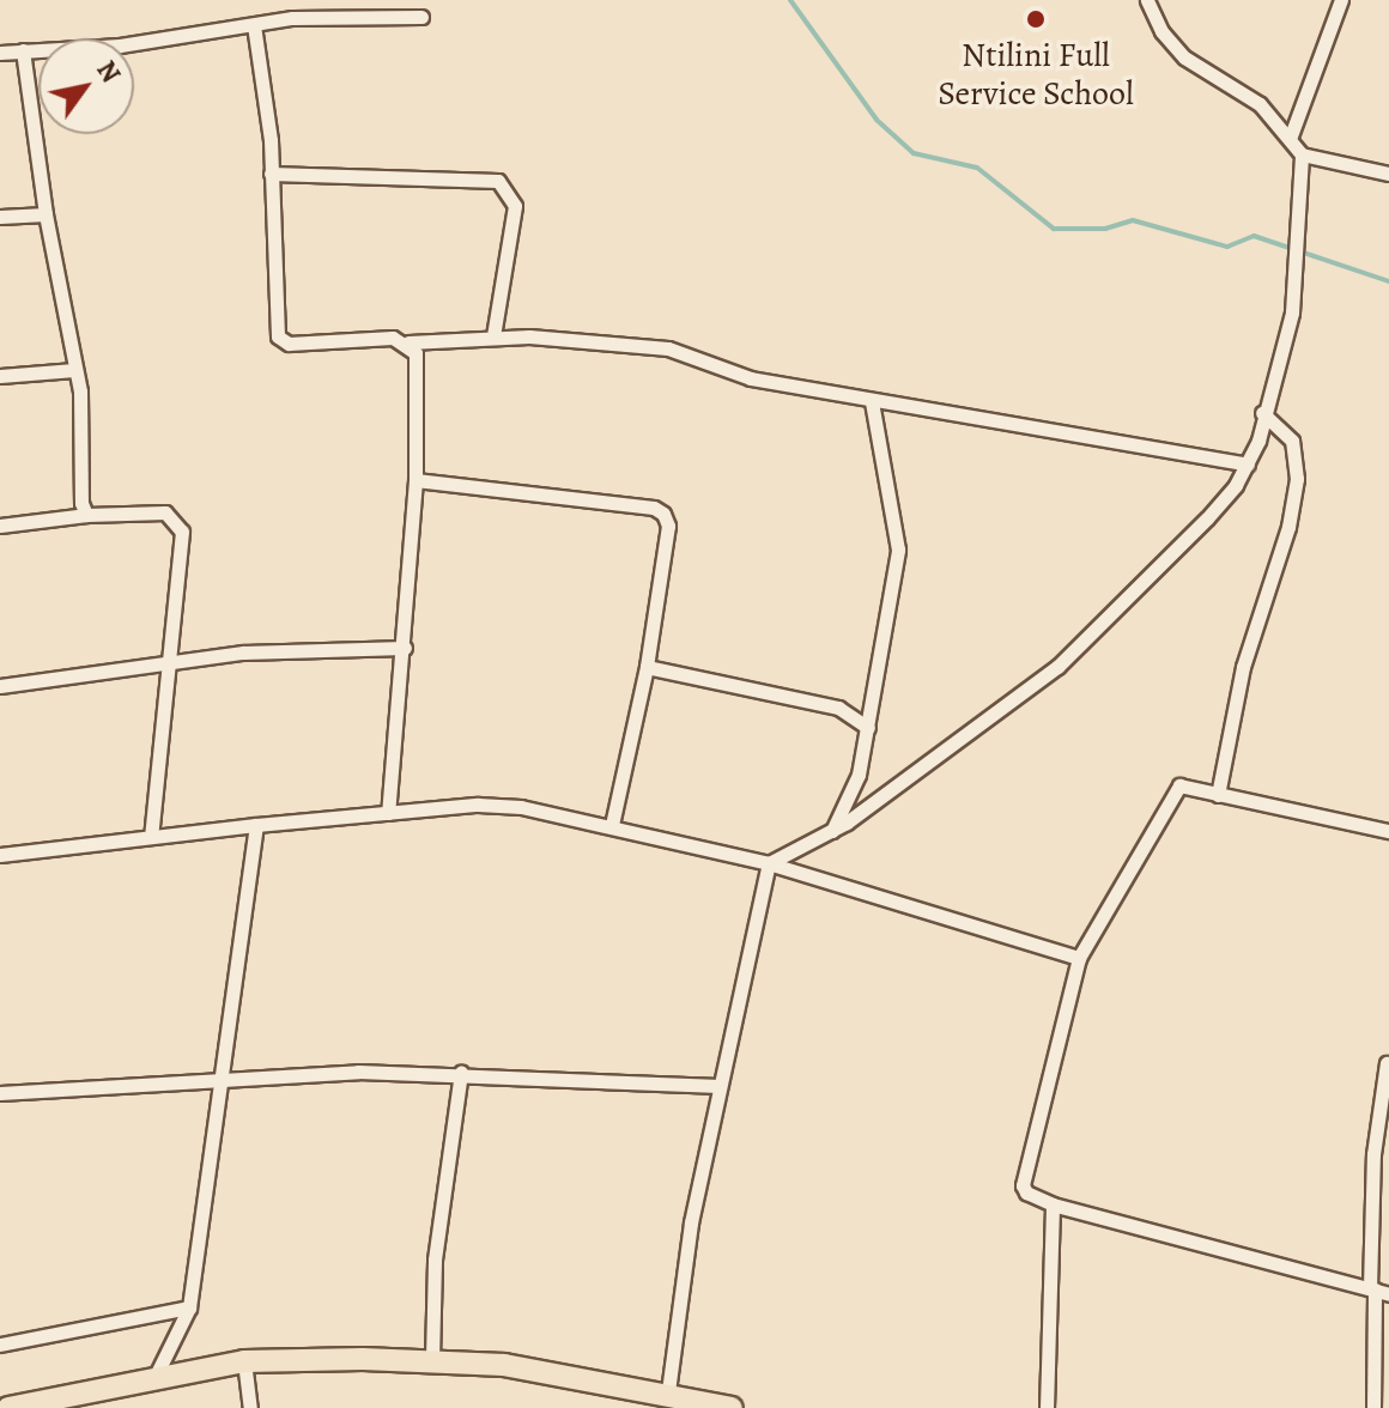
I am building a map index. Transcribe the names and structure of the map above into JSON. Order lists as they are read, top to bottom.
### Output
{
  "places": ["Ntilini Full Service School"],
  "north": "top right"
}
